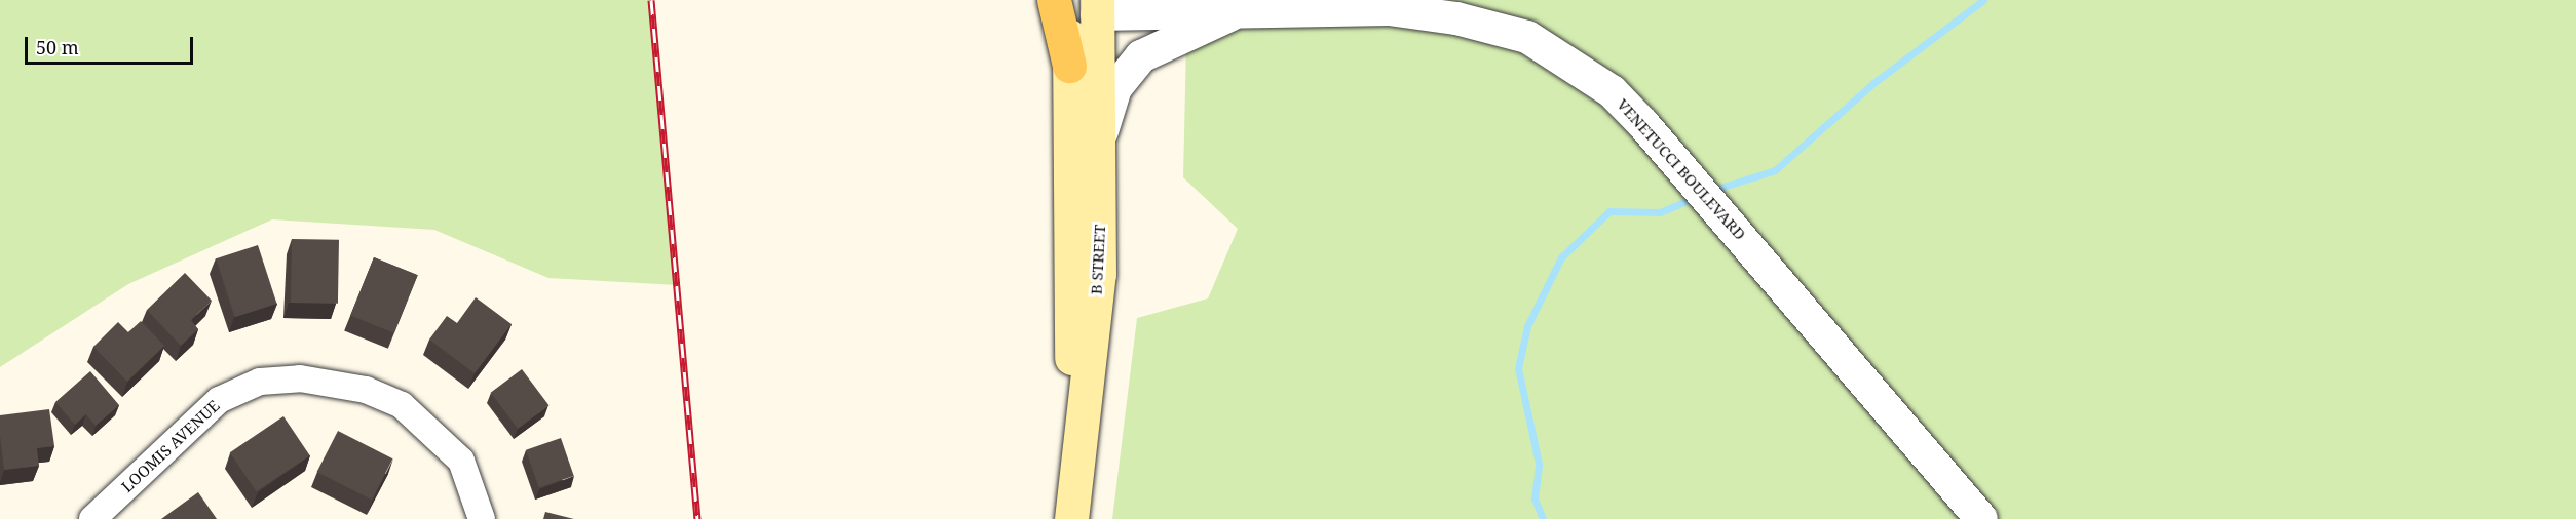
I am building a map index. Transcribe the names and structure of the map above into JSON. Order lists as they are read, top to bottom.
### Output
{
  "streets": {
    "main road": ["B STREET"],
    "street": ["VENETUCCI BOULEVARD", "LOOMIS AVENUE"]
  },
  "crossings": [
    ["VENETUCCI BOULEVARD", "B STREET"]
  ],
  "scale_bar": "50 m"
}
